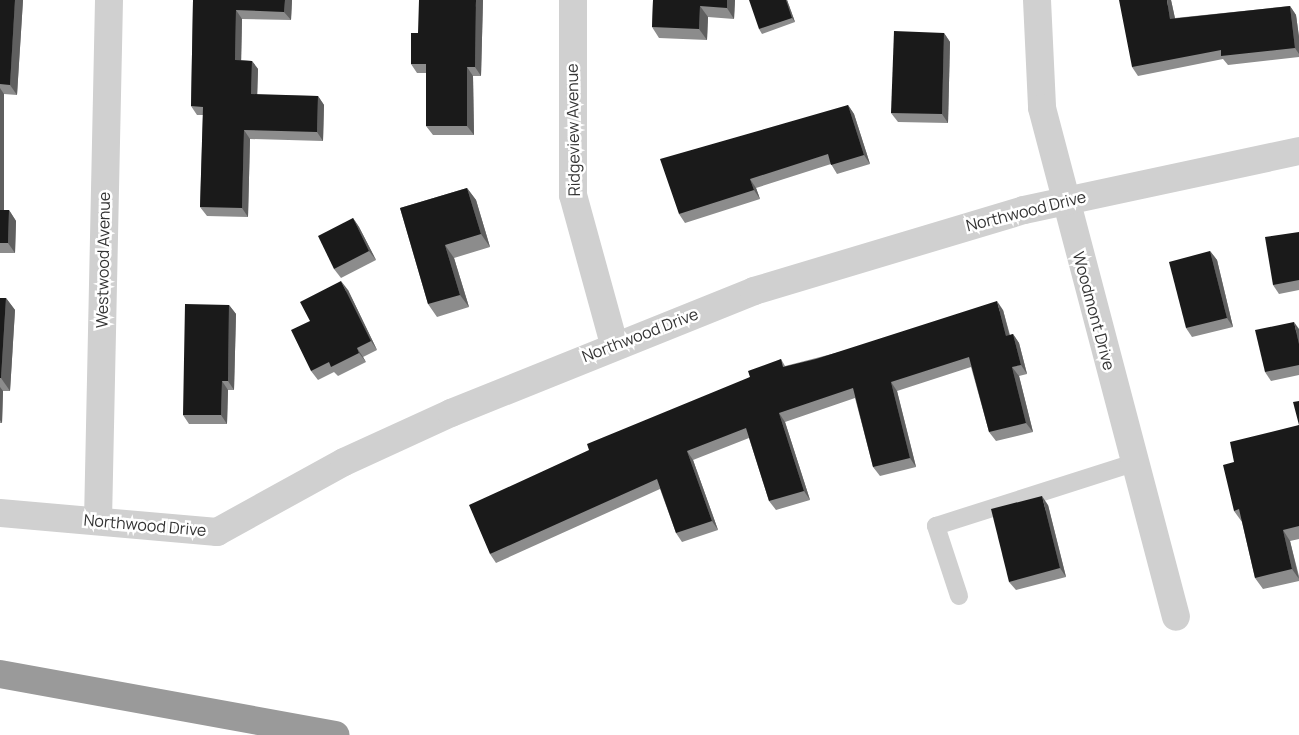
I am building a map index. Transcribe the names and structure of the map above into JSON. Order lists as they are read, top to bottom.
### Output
{
  "streets": {
    "street": [
      "Ridgeview Avenue",
      "Northwood Drive",
      "Westwood Avenue",
      "Woodmont Drive"
    ]
  },
  "crossings": [
    ["Ridgeview Avenue", "Northwood Drive"],
    ["Northwood Drive", "Westwood Avenue"],
    ["Northwood Drive", "Woodmont Drive"]
  ]
}
